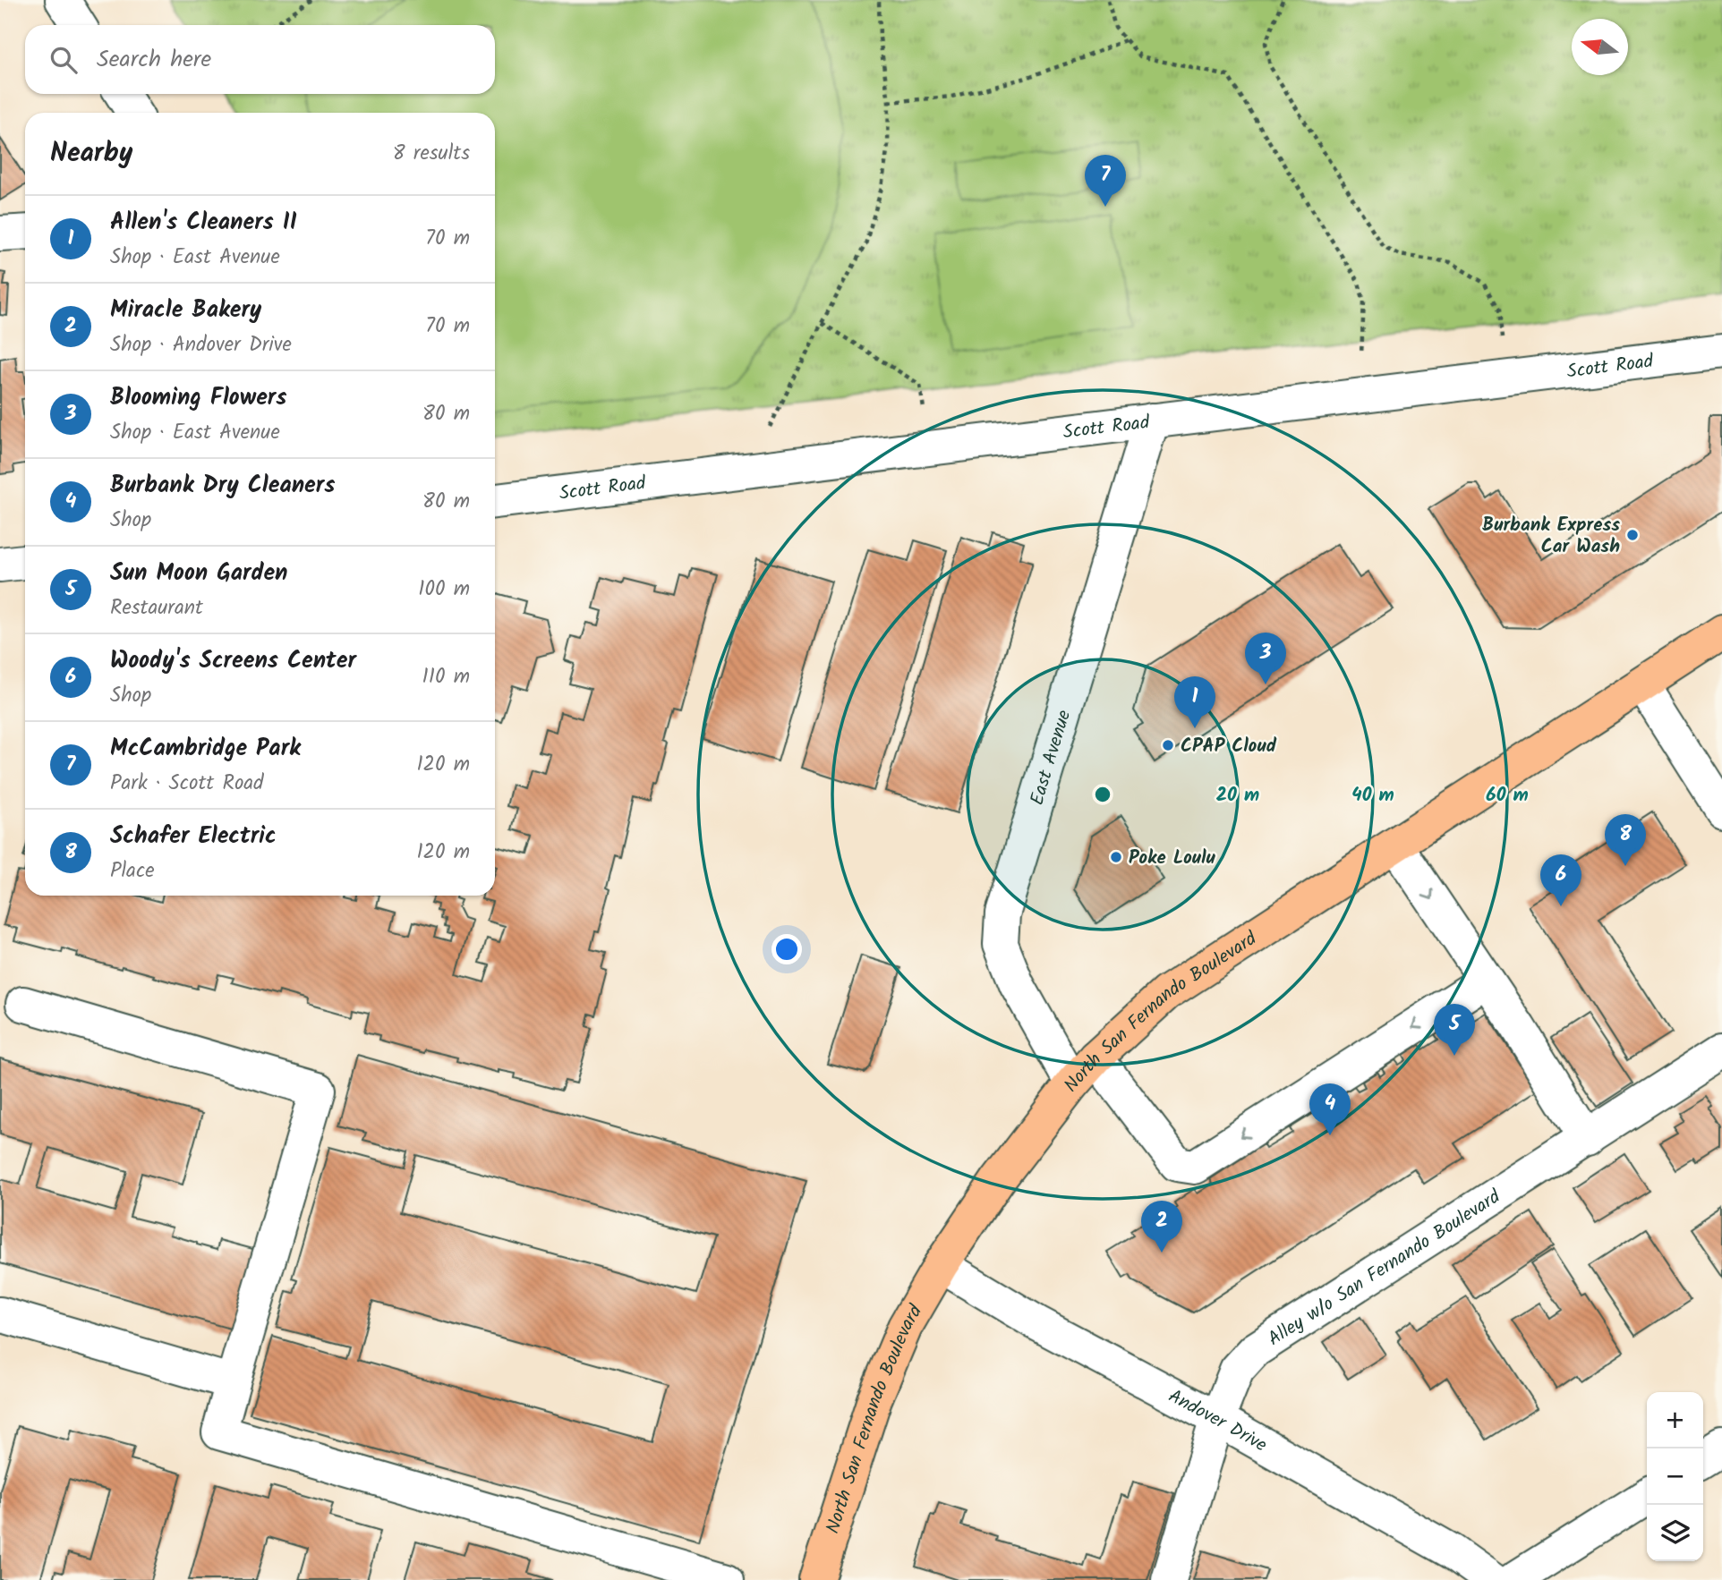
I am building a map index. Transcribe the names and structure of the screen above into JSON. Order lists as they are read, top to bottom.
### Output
{
  "streets": {
    "main road": ["North San Fernando Boulevard"],
    "street": [
      "Scott Road",
      "East Avenue",
      "Alley w/o San Fernando Boulevard",
      "Andover Drive"
    ]
  },
  "crossings": [
    ["Scott Road", "East Avenue"],
    ["East Avenue", "North San Fernando Boulevard"],
    ["North San Fernando Boulevard", "Andover Drive"],
    ["Alley w/o San Fernando Boulevard", "Andover Drive"]
  ],
  "places": ["Burbank Express Car Wash", "CPAP Cloud", "Poke Loulu"],
  "north": "left",
  "page": {
    "search": "Search here",
    "heading": ["Nearby", "8 results"],
    "pins": [
      "7",
      "3",
      "1",
      "8",
      "6",
      "5",
      "4",
      "2"
    ],
    "list": [
      {
        "mark": "1",
        "name": "Allen's Cleaners II",
        "note": "Shop · East Avenue",
        "value": "70 m"
      },
      {
        "mark": "2",
        "name": "Miracle Bakery",
        "note": "Shop · Andover Drive",
        "value": "70 m"
      },
      {
        "mark": "3",
        "name": "Blooming Flowers",
        "note": "Shop · East Avenue",
        "value": "80 m"
      },
      {
        "mark": "4",
        "name": "Burbank Dry Cleaners",
        "note": "Shop",
        "value": "80 m"
      },
      {
        "mark": "5",
        "name": "Sun Moon Garden",
        "note": "Restaurant",
        "value": "100 m"
      },
      {
        "mark": "6",
        "name": "Woody's Screens Center",
        "note": "Shop",
        "value": "110 m"
      },
      {
        "mark": "7",
        "name": "McCambridge Park",
        "note": "Park · Scott Road",
        "value": "120 m"
      },
      {
        "mark": "8",
        "name": "Schafer Electric",
        "note": "Place",
        "value": "120 m"
      }
    ],
    "map_buttons": ["+", "−"]
  },
  "rings": ["20 m", "40 m", "60 m"]
}
